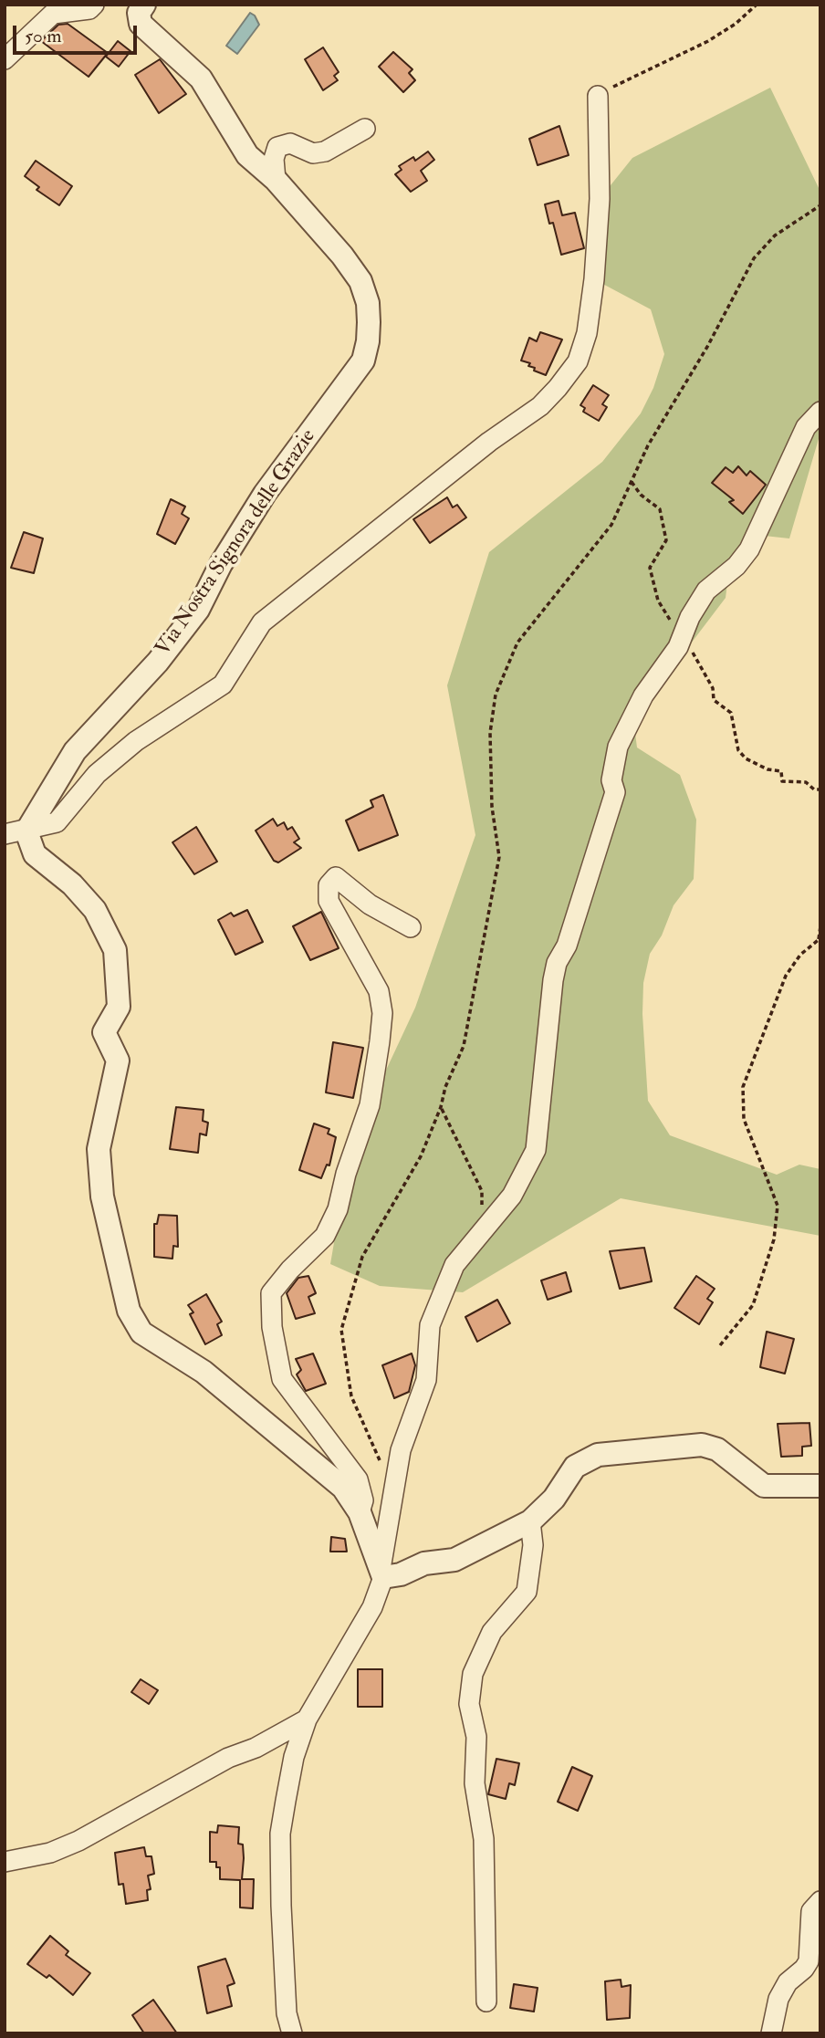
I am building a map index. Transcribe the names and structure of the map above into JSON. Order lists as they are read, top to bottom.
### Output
{
  "streets": {
    "street": ["Via Nostra Signora delle Grazie"]
  },
  "scale_bar": "50 m"
}
